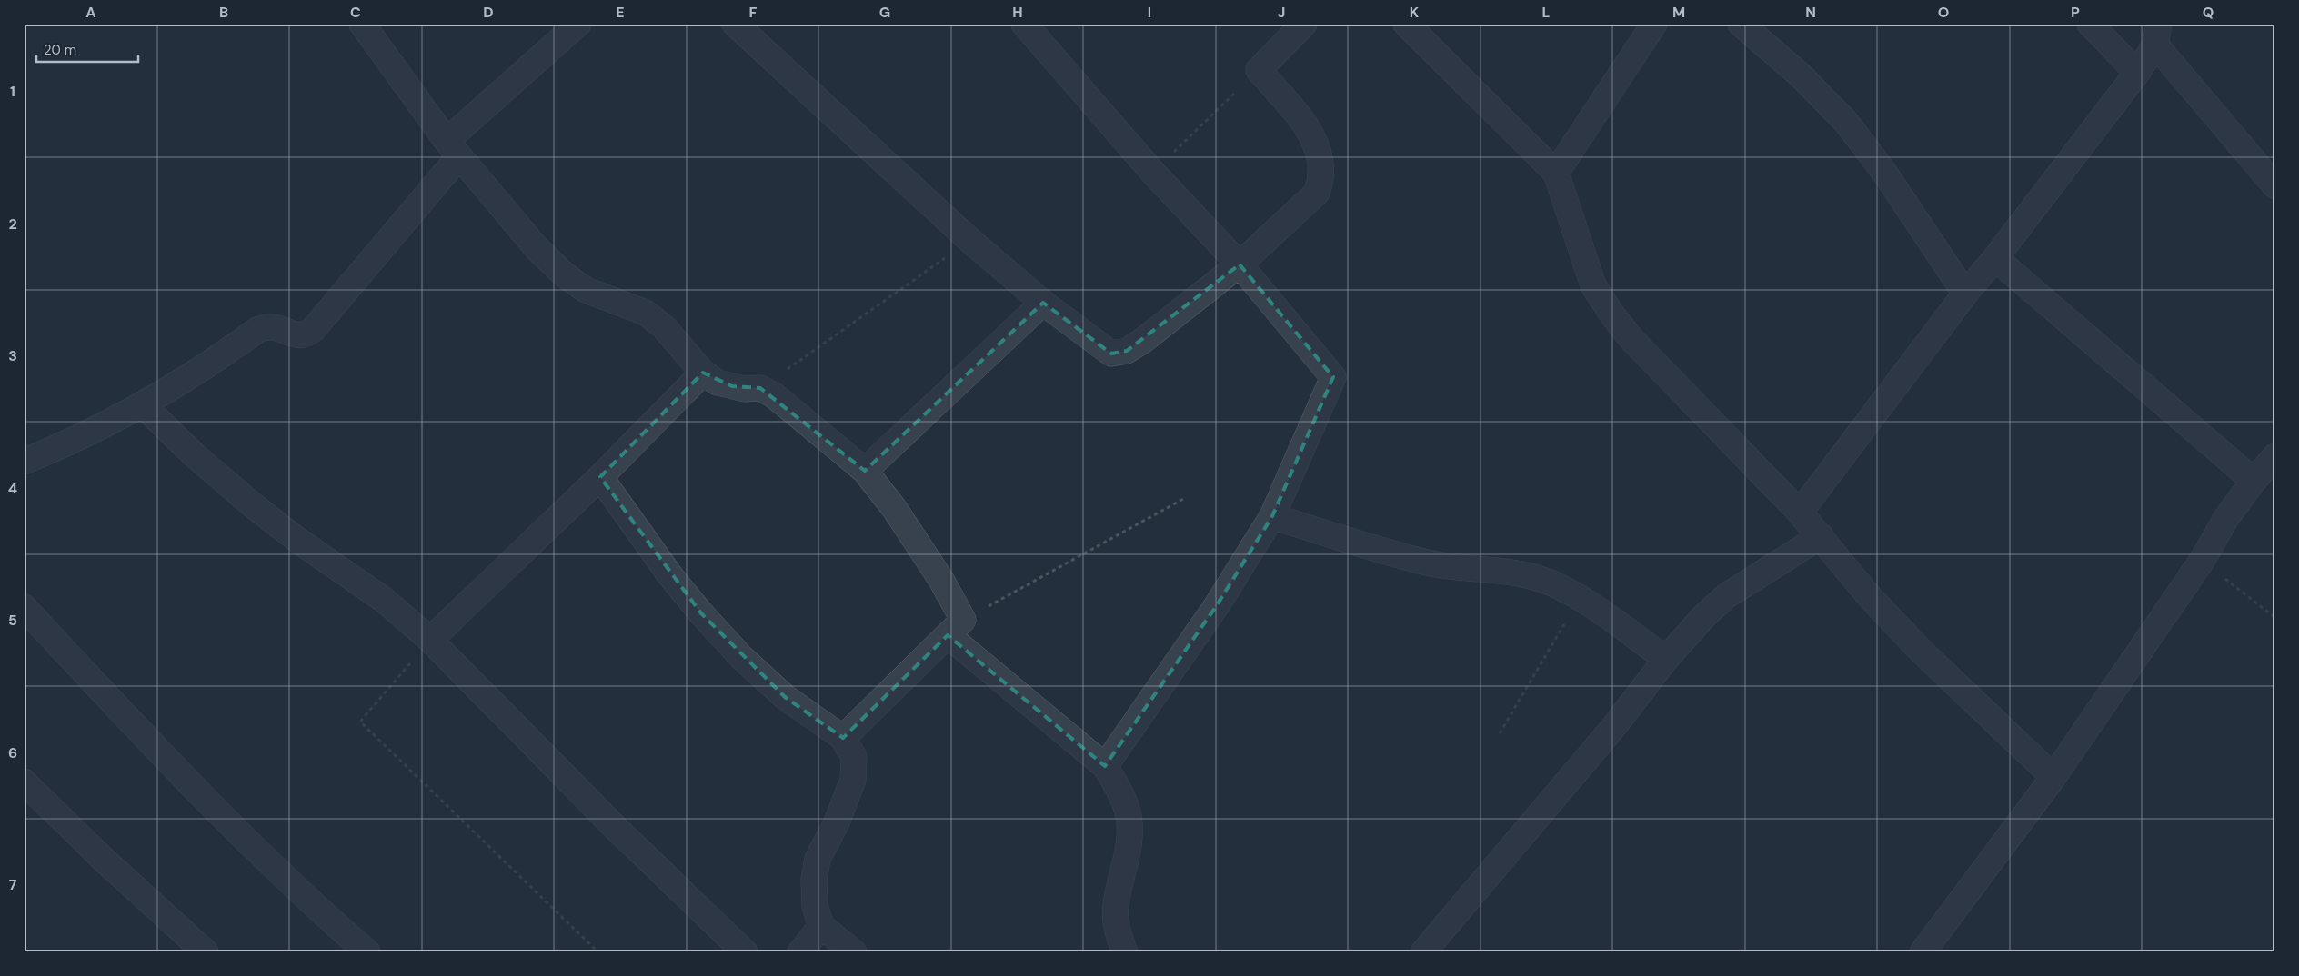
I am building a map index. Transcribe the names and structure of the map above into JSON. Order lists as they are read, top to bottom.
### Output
{
  "scale_bar": "20 m",
  "grid": {
    "columns": [
      "A",
      "B",
      "C",
      "D",
      "E",
      "F",
      "G",
      "H",
      "I",
      "J",
      "K",
      "L",
      "M",
      "N",
      "O",
      "P",
      "Q"
    ],
    "rows": [
      "1",
      "2",
      "3",
      "4",
      "5",
      "6",
      "7"
    ]
  }
}
